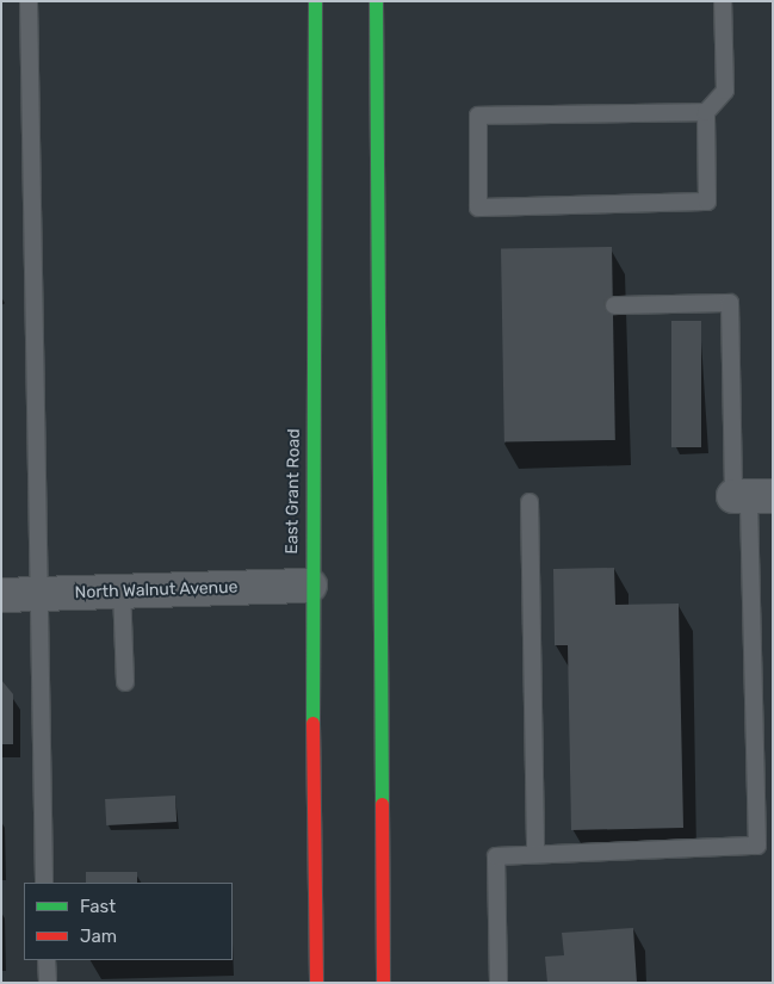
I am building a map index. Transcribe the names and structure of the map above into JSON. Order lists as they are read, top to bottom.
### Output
{
  "streets": {
    "main road": ["East Grant Road"],
    "street": ["North Walnut Avenue"]
  },
  "crossings": [
    ["East Grant Road", "North Walnut Avenue"]
  ],
  "legend": ["Fast", "Jam"]
}
